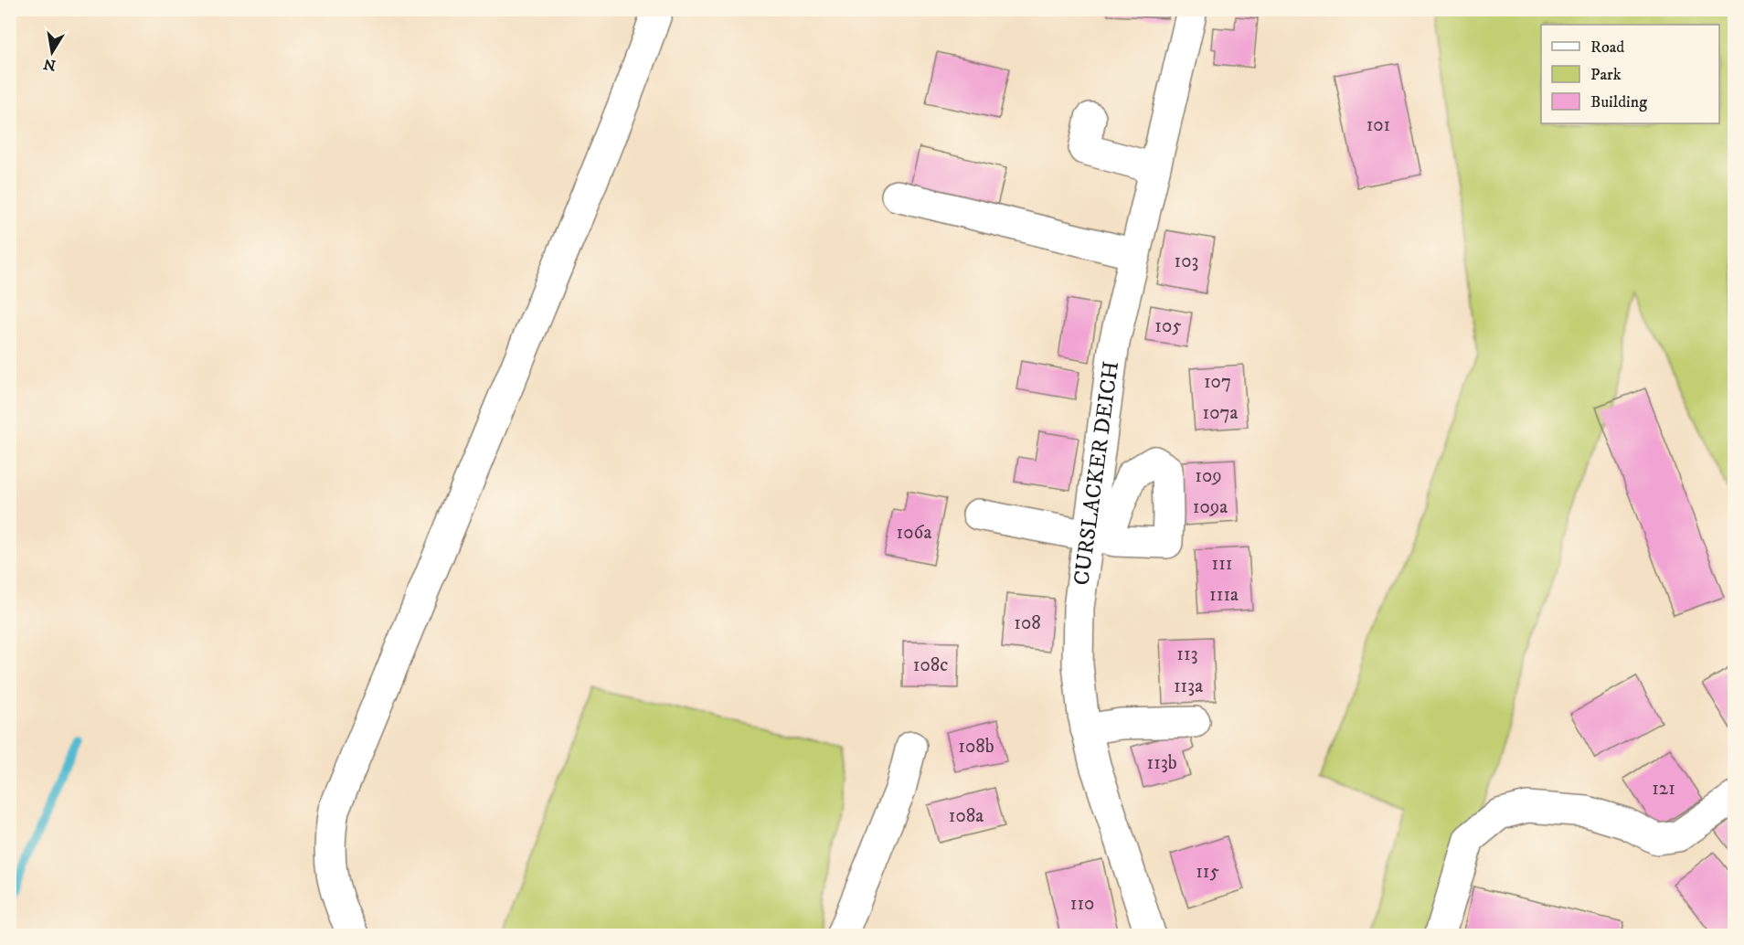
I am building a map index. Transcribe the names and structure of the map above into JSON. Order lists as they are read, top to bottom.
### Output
{
  "streets": {
    "street": ["CURSLACKER DEICH"]
  },
  "house_numbers": [
    "101",
    "103",
    "105",
    "107",
    "107a",
    "109",
    "109a",
    "106a",
    "111",
    "111a",
    "108",
    "113",
    "108c",
    "113a",
    "108b",
    "113b",
    "121",
    "108a",
    "115",
    "110"
  ],
  "legend": ["Road", "Park", "Building"],
  "north": "bottom"
}
